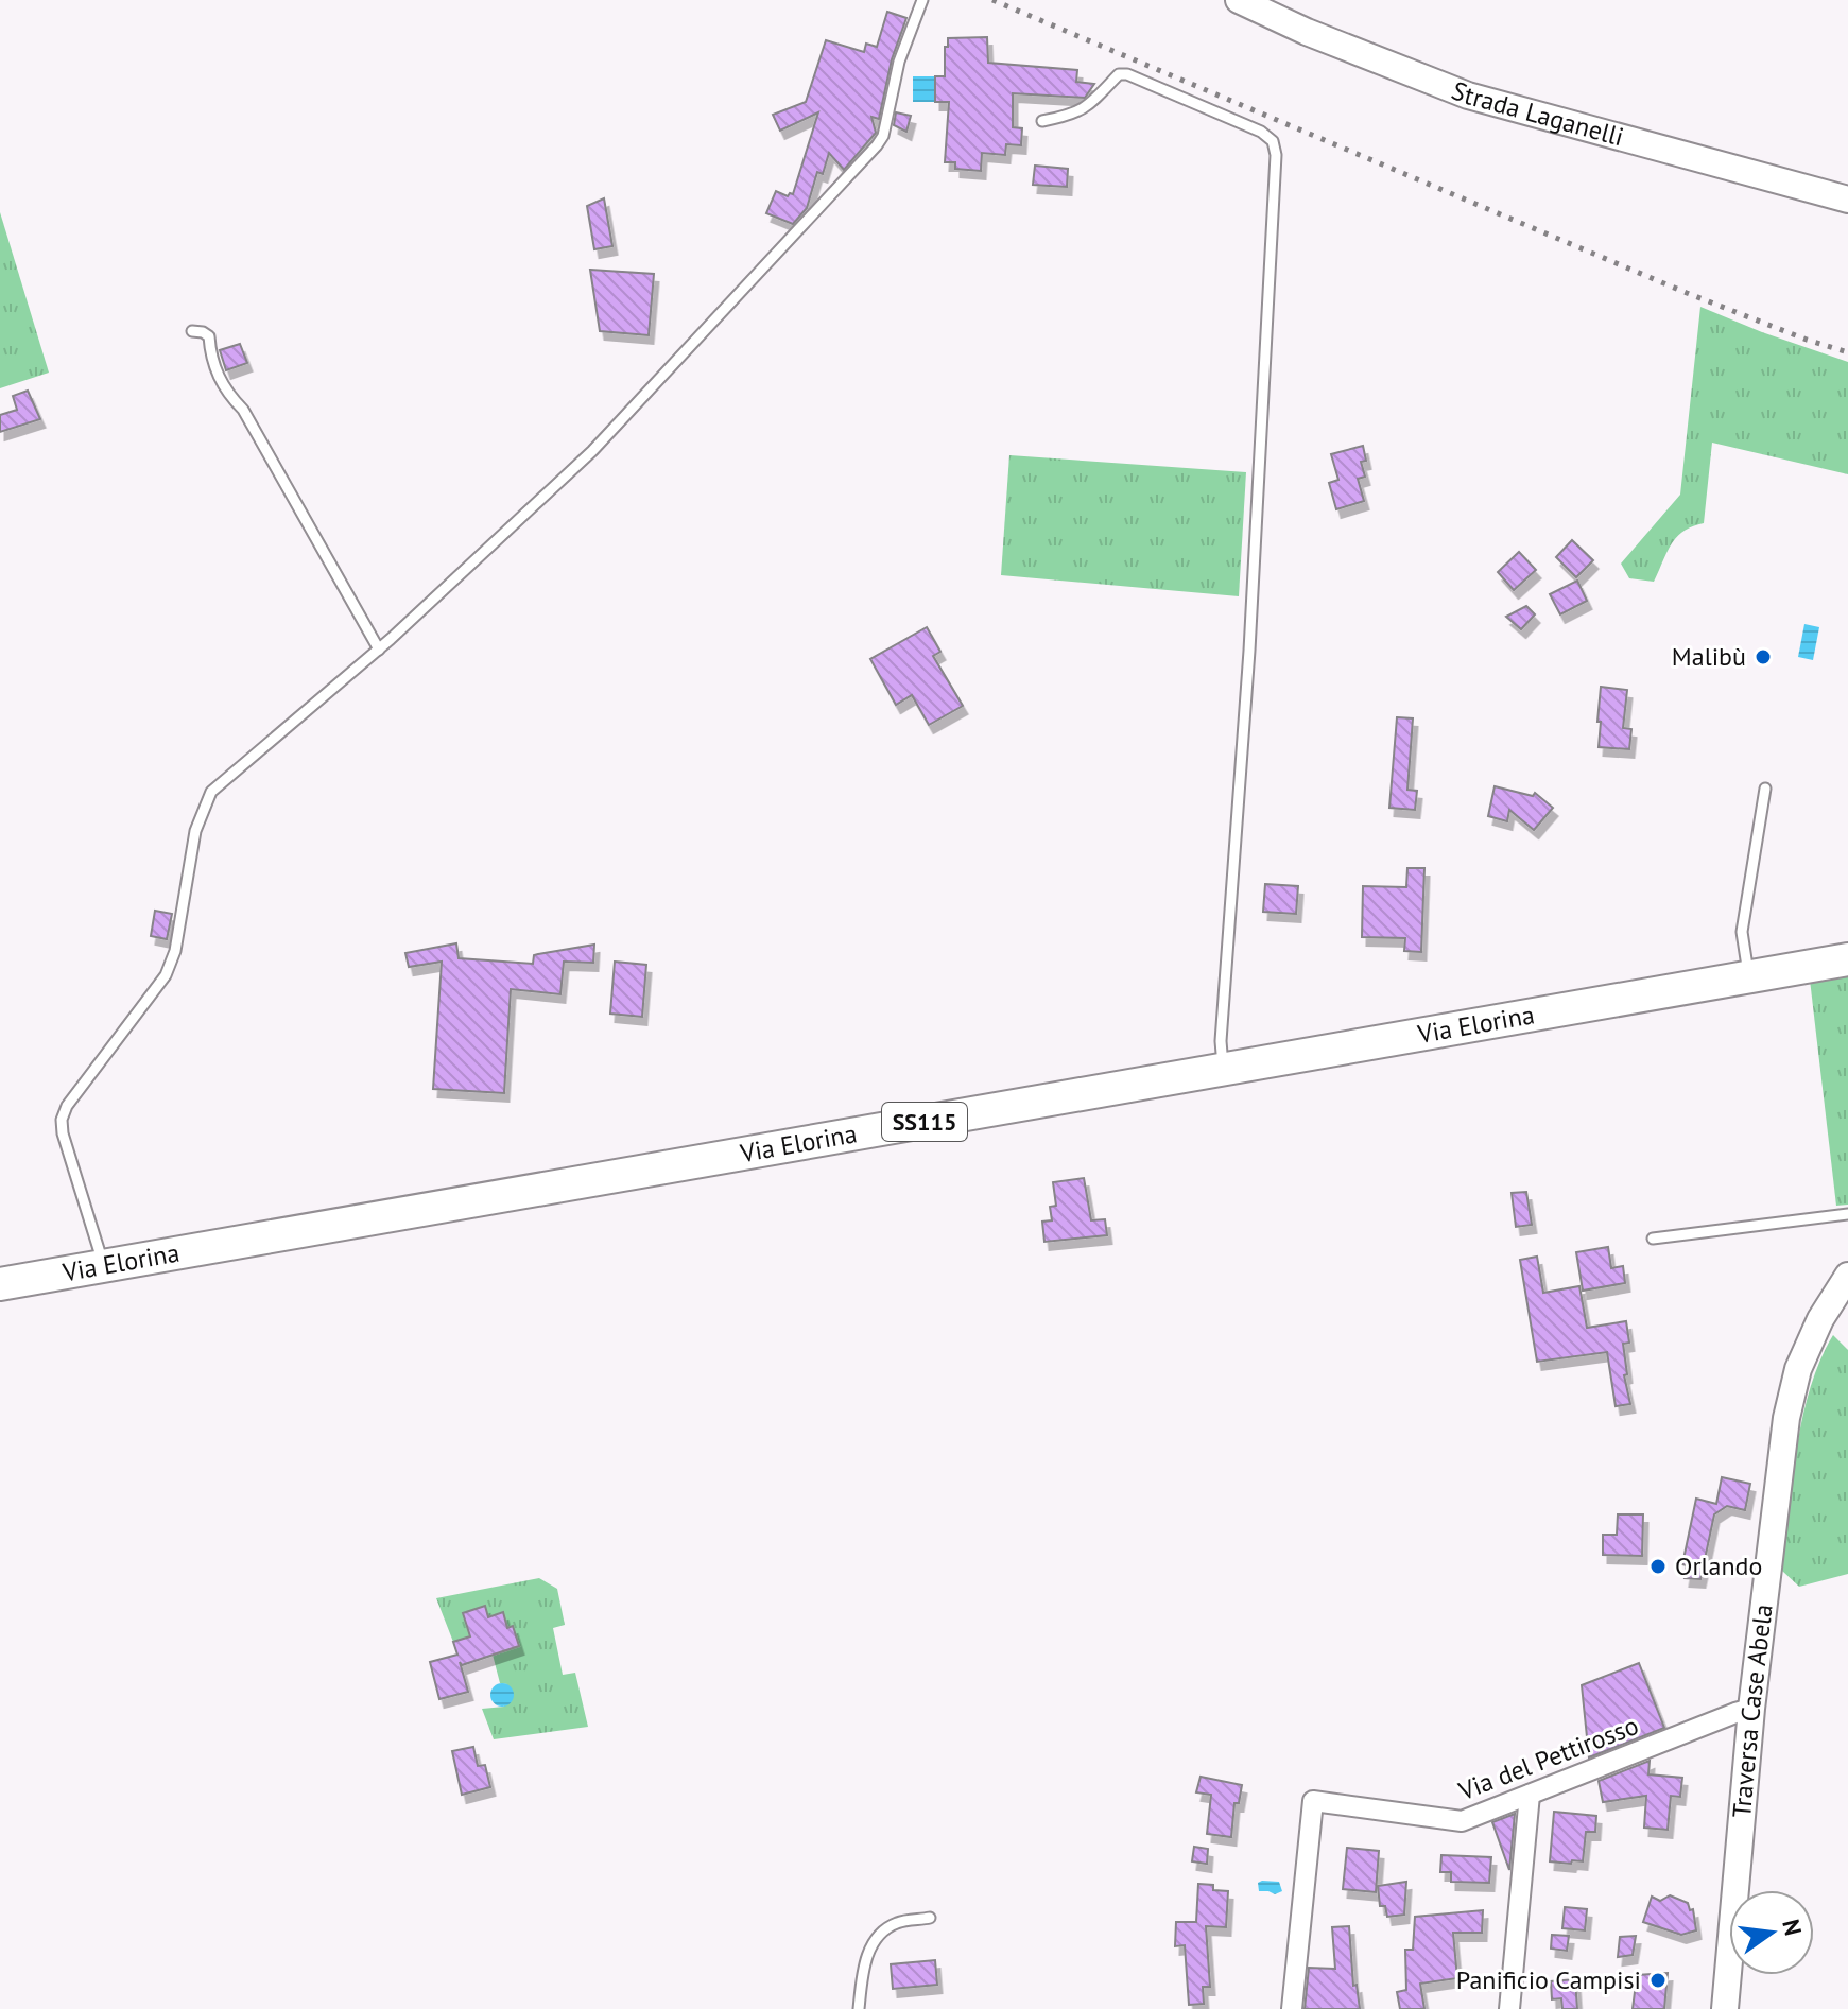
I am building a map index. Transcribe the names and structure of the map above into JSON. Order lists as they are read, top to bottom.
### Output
{
  "streets": {
    "main road": ["Via Elorina", "SS115"],
    "street": ["Strada Laganelli", "Traversa Case Abela", "Via del Pettirosso"]
  },
  "crossings": [
    ["Traversa Case Abela", "Via del Pettirosso"]
  ],
  "places": ["Malibù", "Orlando", "Panificio Campisi"],
  "north": "right"
}
